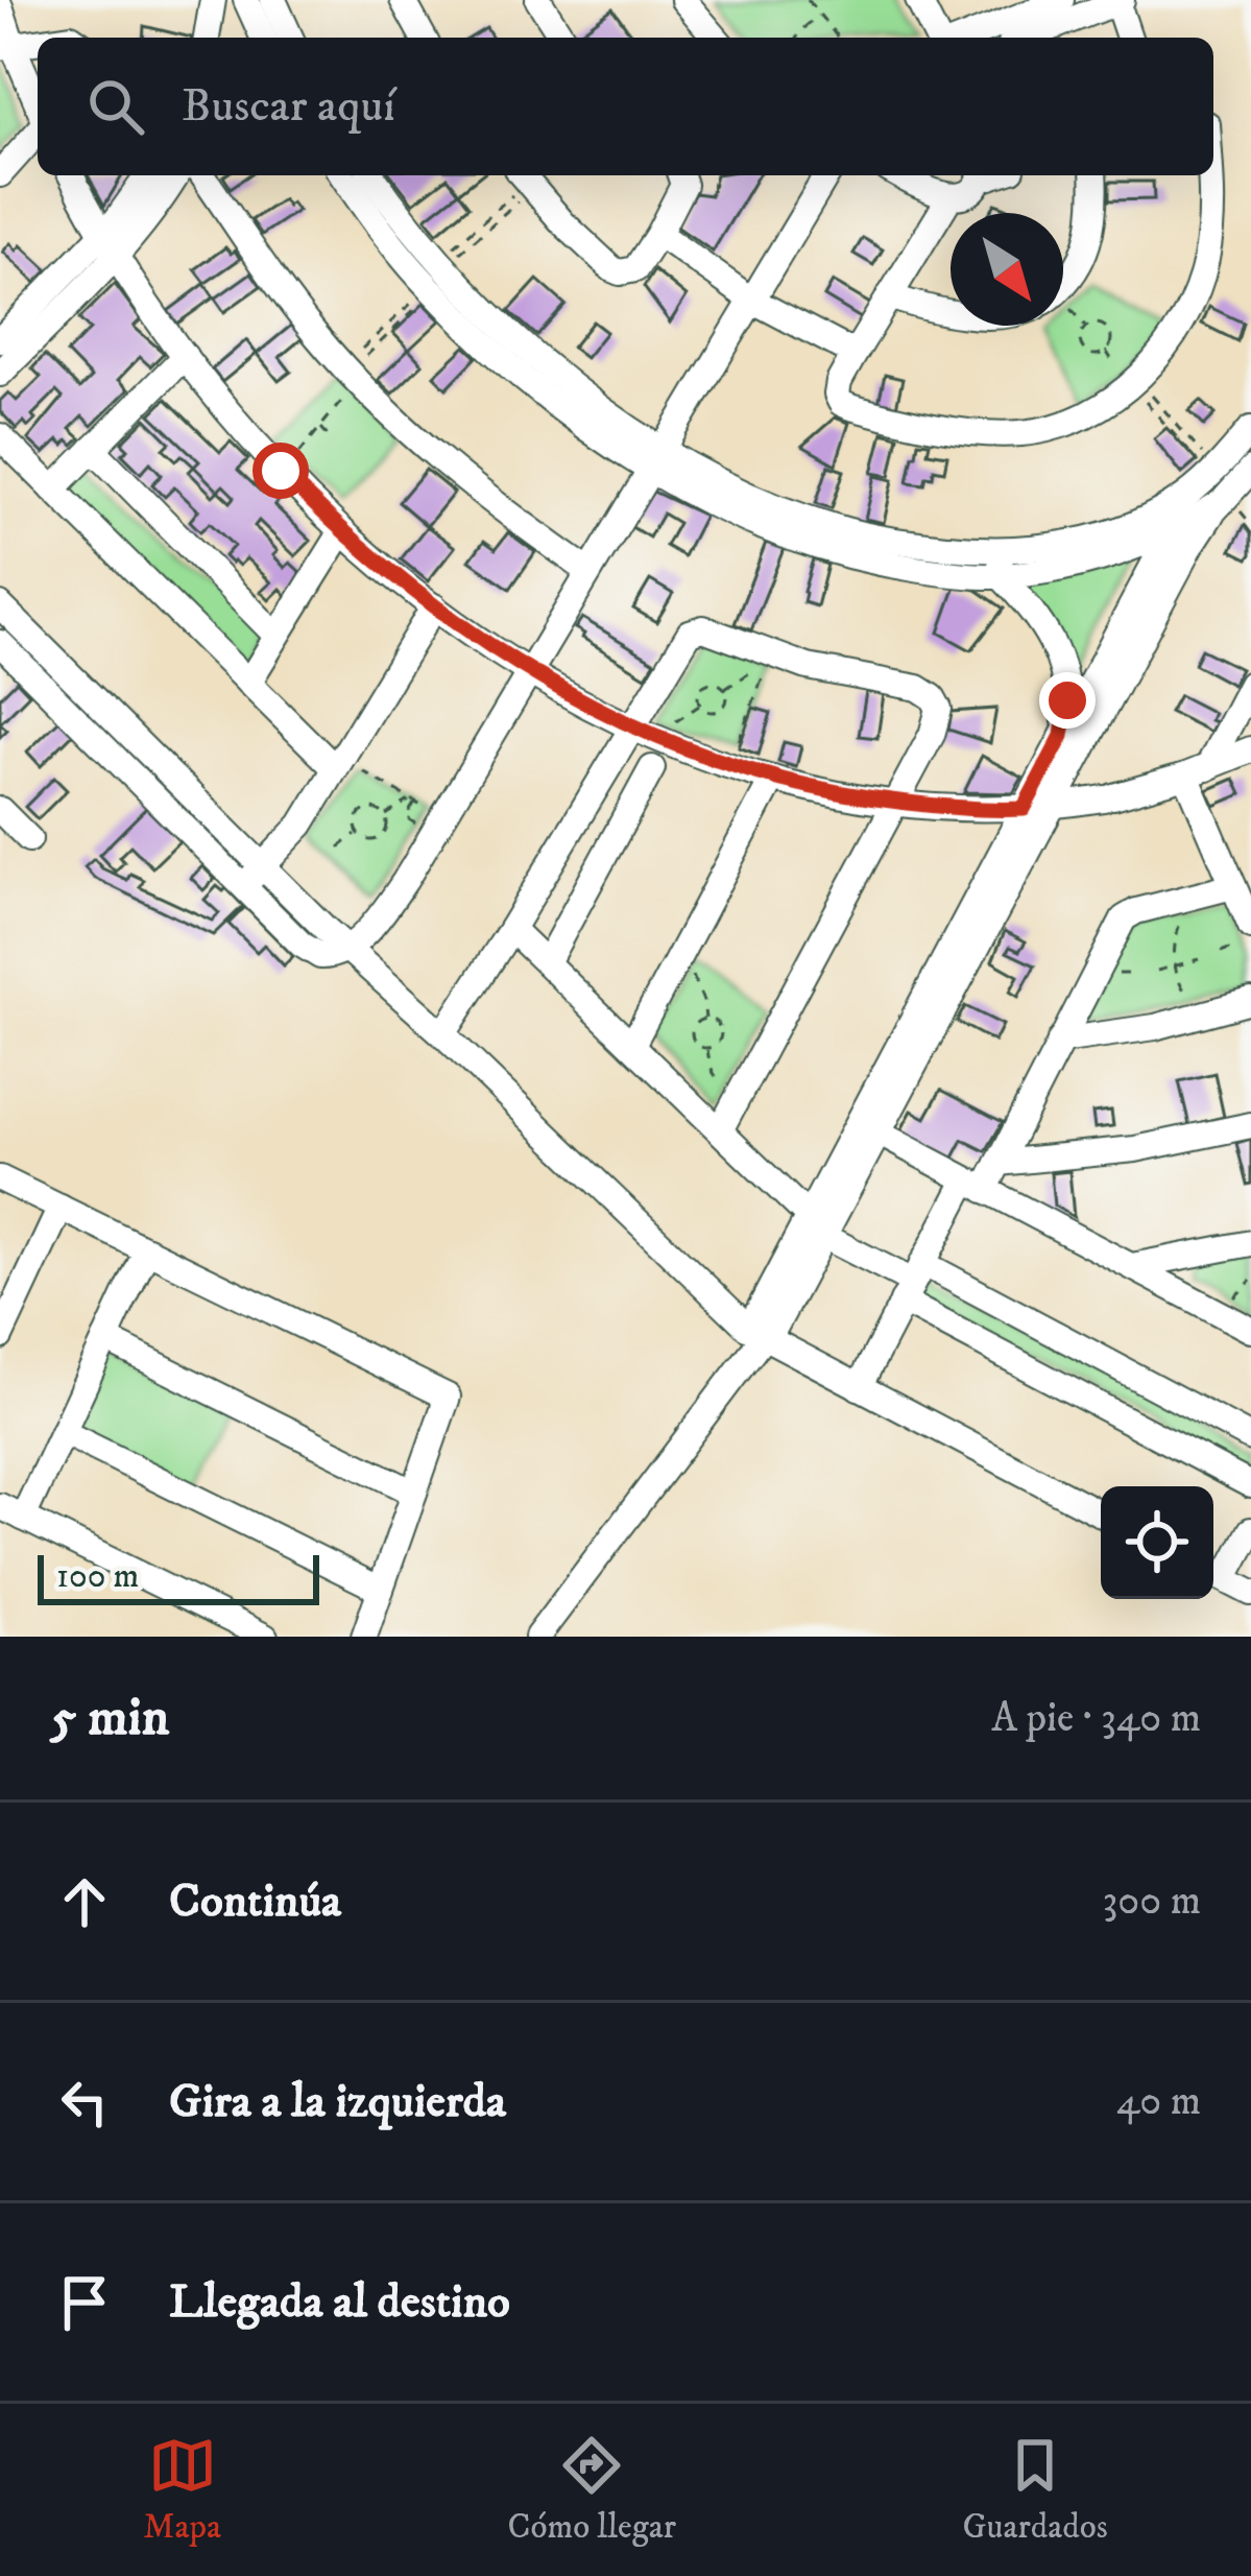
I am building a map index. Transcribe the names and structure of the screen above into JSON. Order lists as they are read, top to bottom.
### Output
{
  "scale_bar": "100 m",
  "north": "bottom right",
  "page": {
    "search": "Buscar aquí",
    "scale": "100 m",
    "heading": ["5 min", "A pie · 340 m"],
    "list": [
      ["Continúa", "300 m"],
      ["Gira a la izquierda", "40 m"],
      "Llegada al destino"
    ],
    "nav": ["Mapa", "Cómo llegar", "Guardados"]
  }
}
